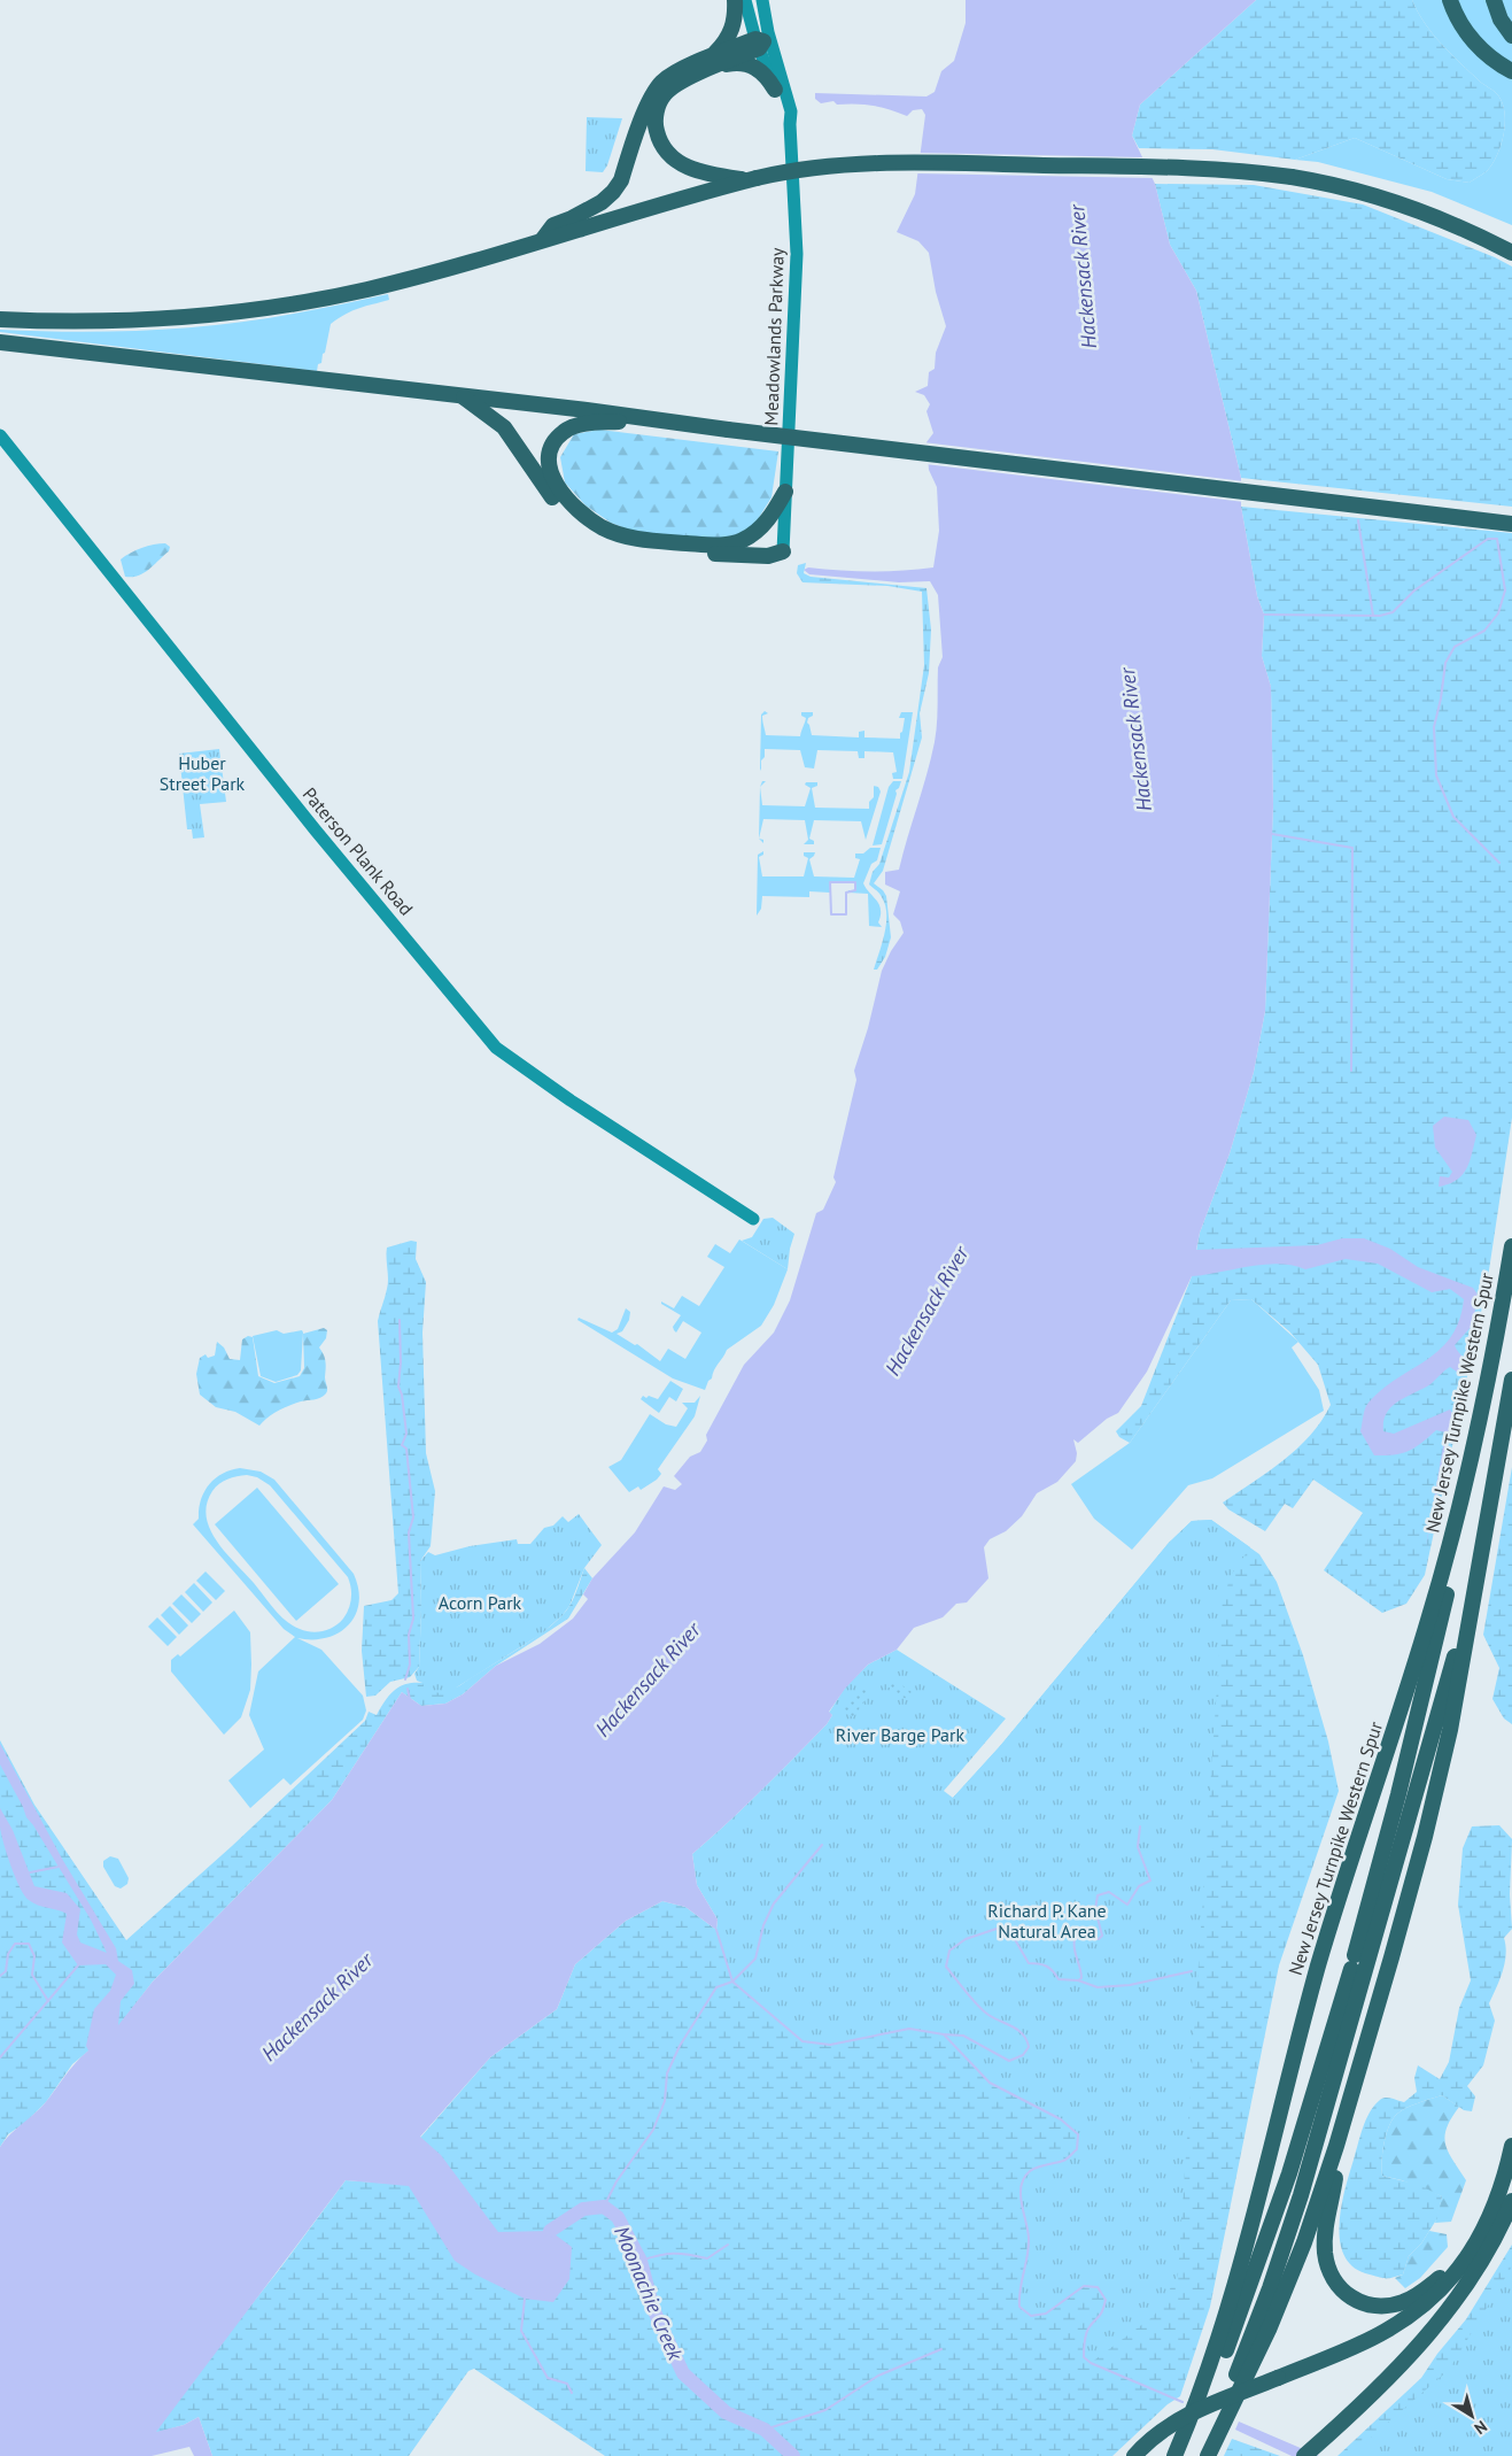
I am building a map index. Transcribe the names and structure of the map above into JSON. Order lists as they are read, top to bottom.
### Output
{
  "streets": {
    "highway": ["New Jersey Turnpike Western Spur"],
    "street": ["Meadowlands Parkway", "Paterson Plank Road"]
  },
  "water": ["Hackensack River", "Moonachie Creek"],
  "parks": [
    "Huber Street Park",
    "Acorn Park",
    "River Barge Park",
    "Richard P. Kane Natural Area"
  ],
  "north": "bottom right"
}
